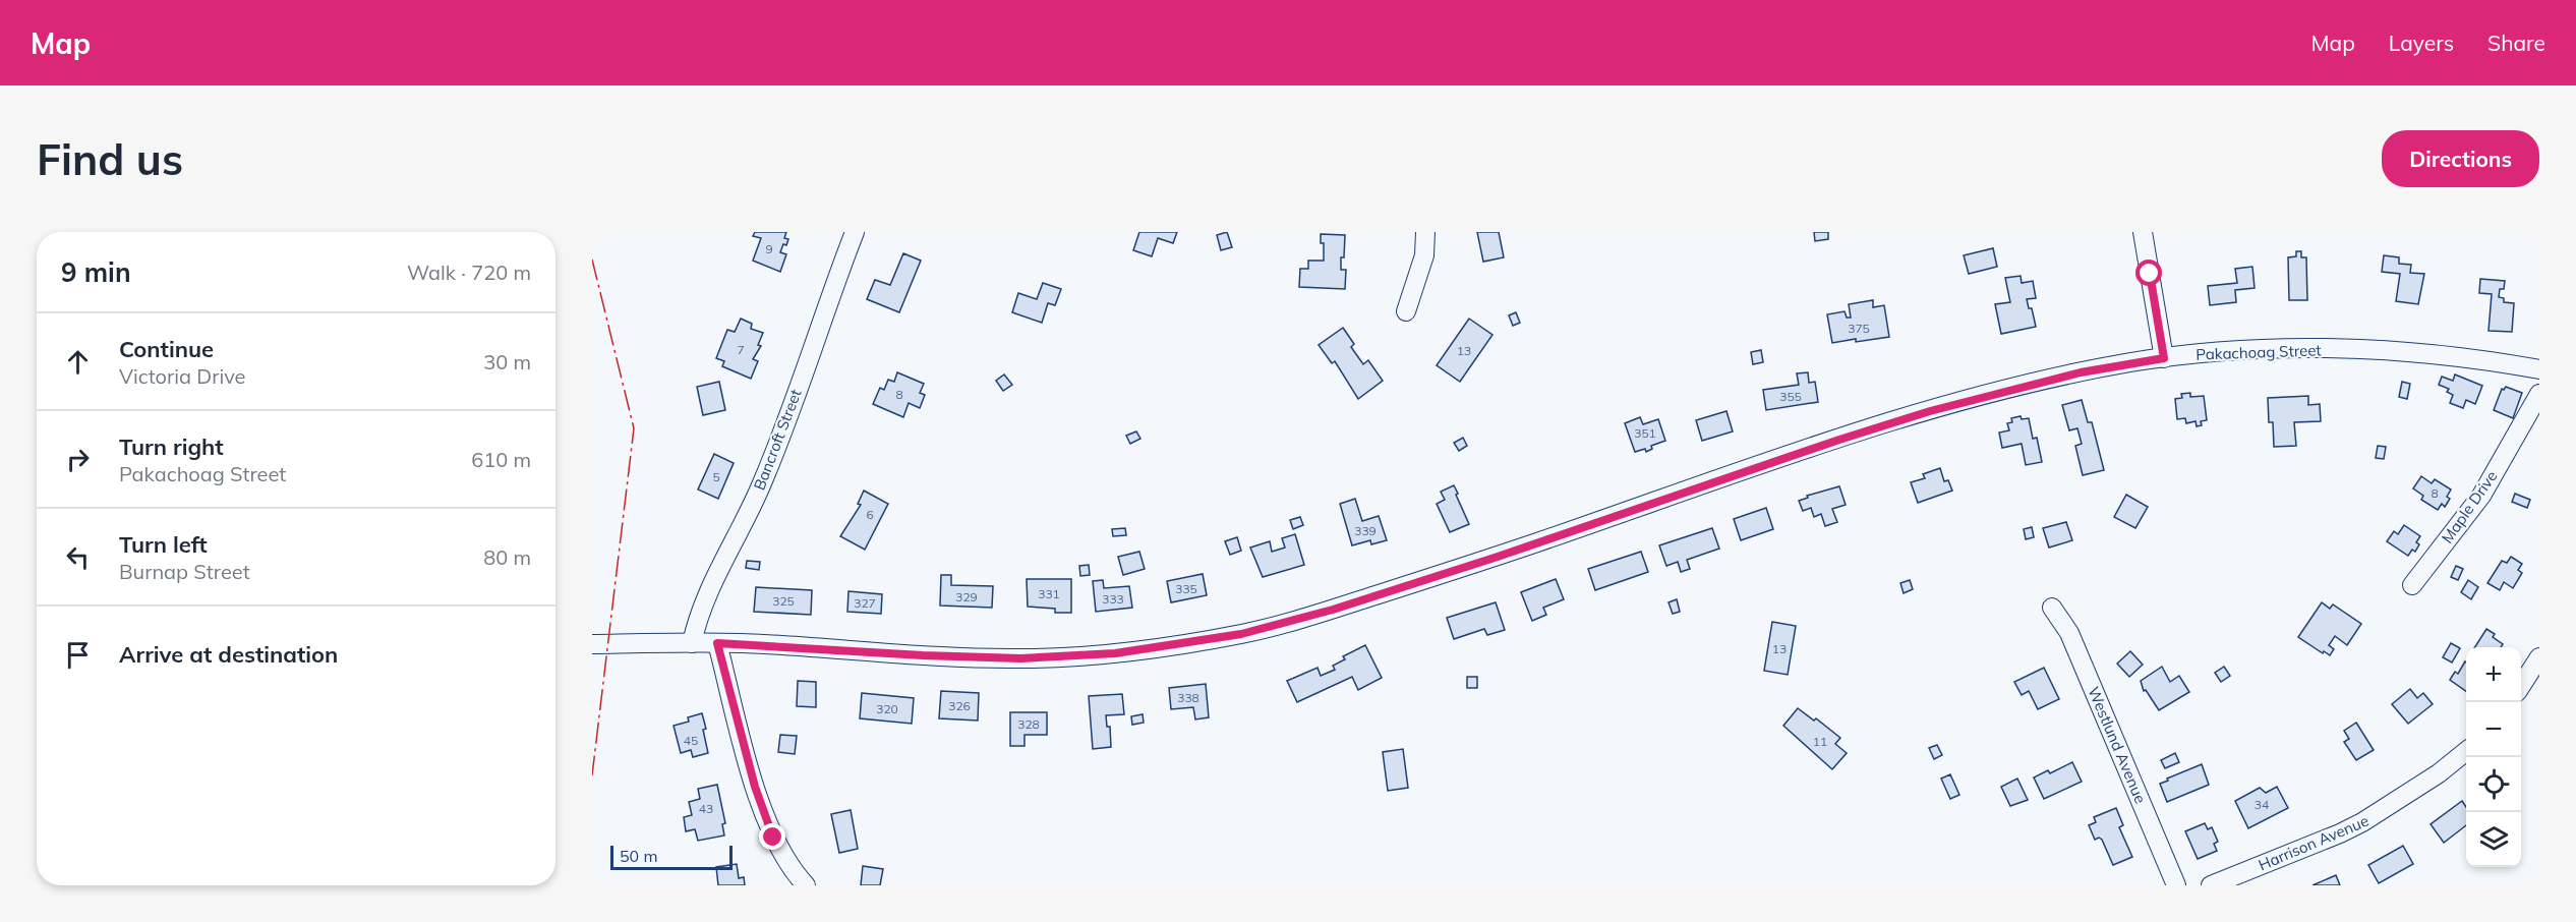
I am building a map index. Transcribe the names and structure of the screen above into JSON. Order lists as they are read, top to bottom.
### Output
{
  "streets": {
    "street": [
      "Pakachoag Street",
      "Bancroft Street",
      "Maple Drive",
      "Westlund Avenue",
      "Harrison Avenue"
    ]
  },
  "crossings": [
    ["Pakachoag Street", "Bancroft Street"]
  ],
  "house_numbers": [
    "9",
    "375",
    "7",
    "13",
    "8",
    "355",
    "351",
    "5",
    "8",
    "6",
    "339",
    "335",
    "331",
    "329",
    "333",
    "325",
    "327",
    "13",
    "338",
    "326",
    "320",
    "328",
    "45",
    "11",
    "34",
    "43"
  ],
  "scale_bar": "50 m",
  "page": {
    "header": "Map",
    "nav": ["Map", "Layers", "Share"],
    "buttons": "Directions",
    "title": "Find us",
    "heading": ["9 min", "Walk · 720 m"],
    "list": [
      ["Continue", "Victoria Drive", "30 m"],
      ["Turn right", "Pakachoag Street", "610 m"],
      ["Turn left", "Burnap Street", "80 m"],
      "Arrive at destination"
    ],
    "map_buttons": ["+", "−"],
    "scale": "50 m"
  }
}
